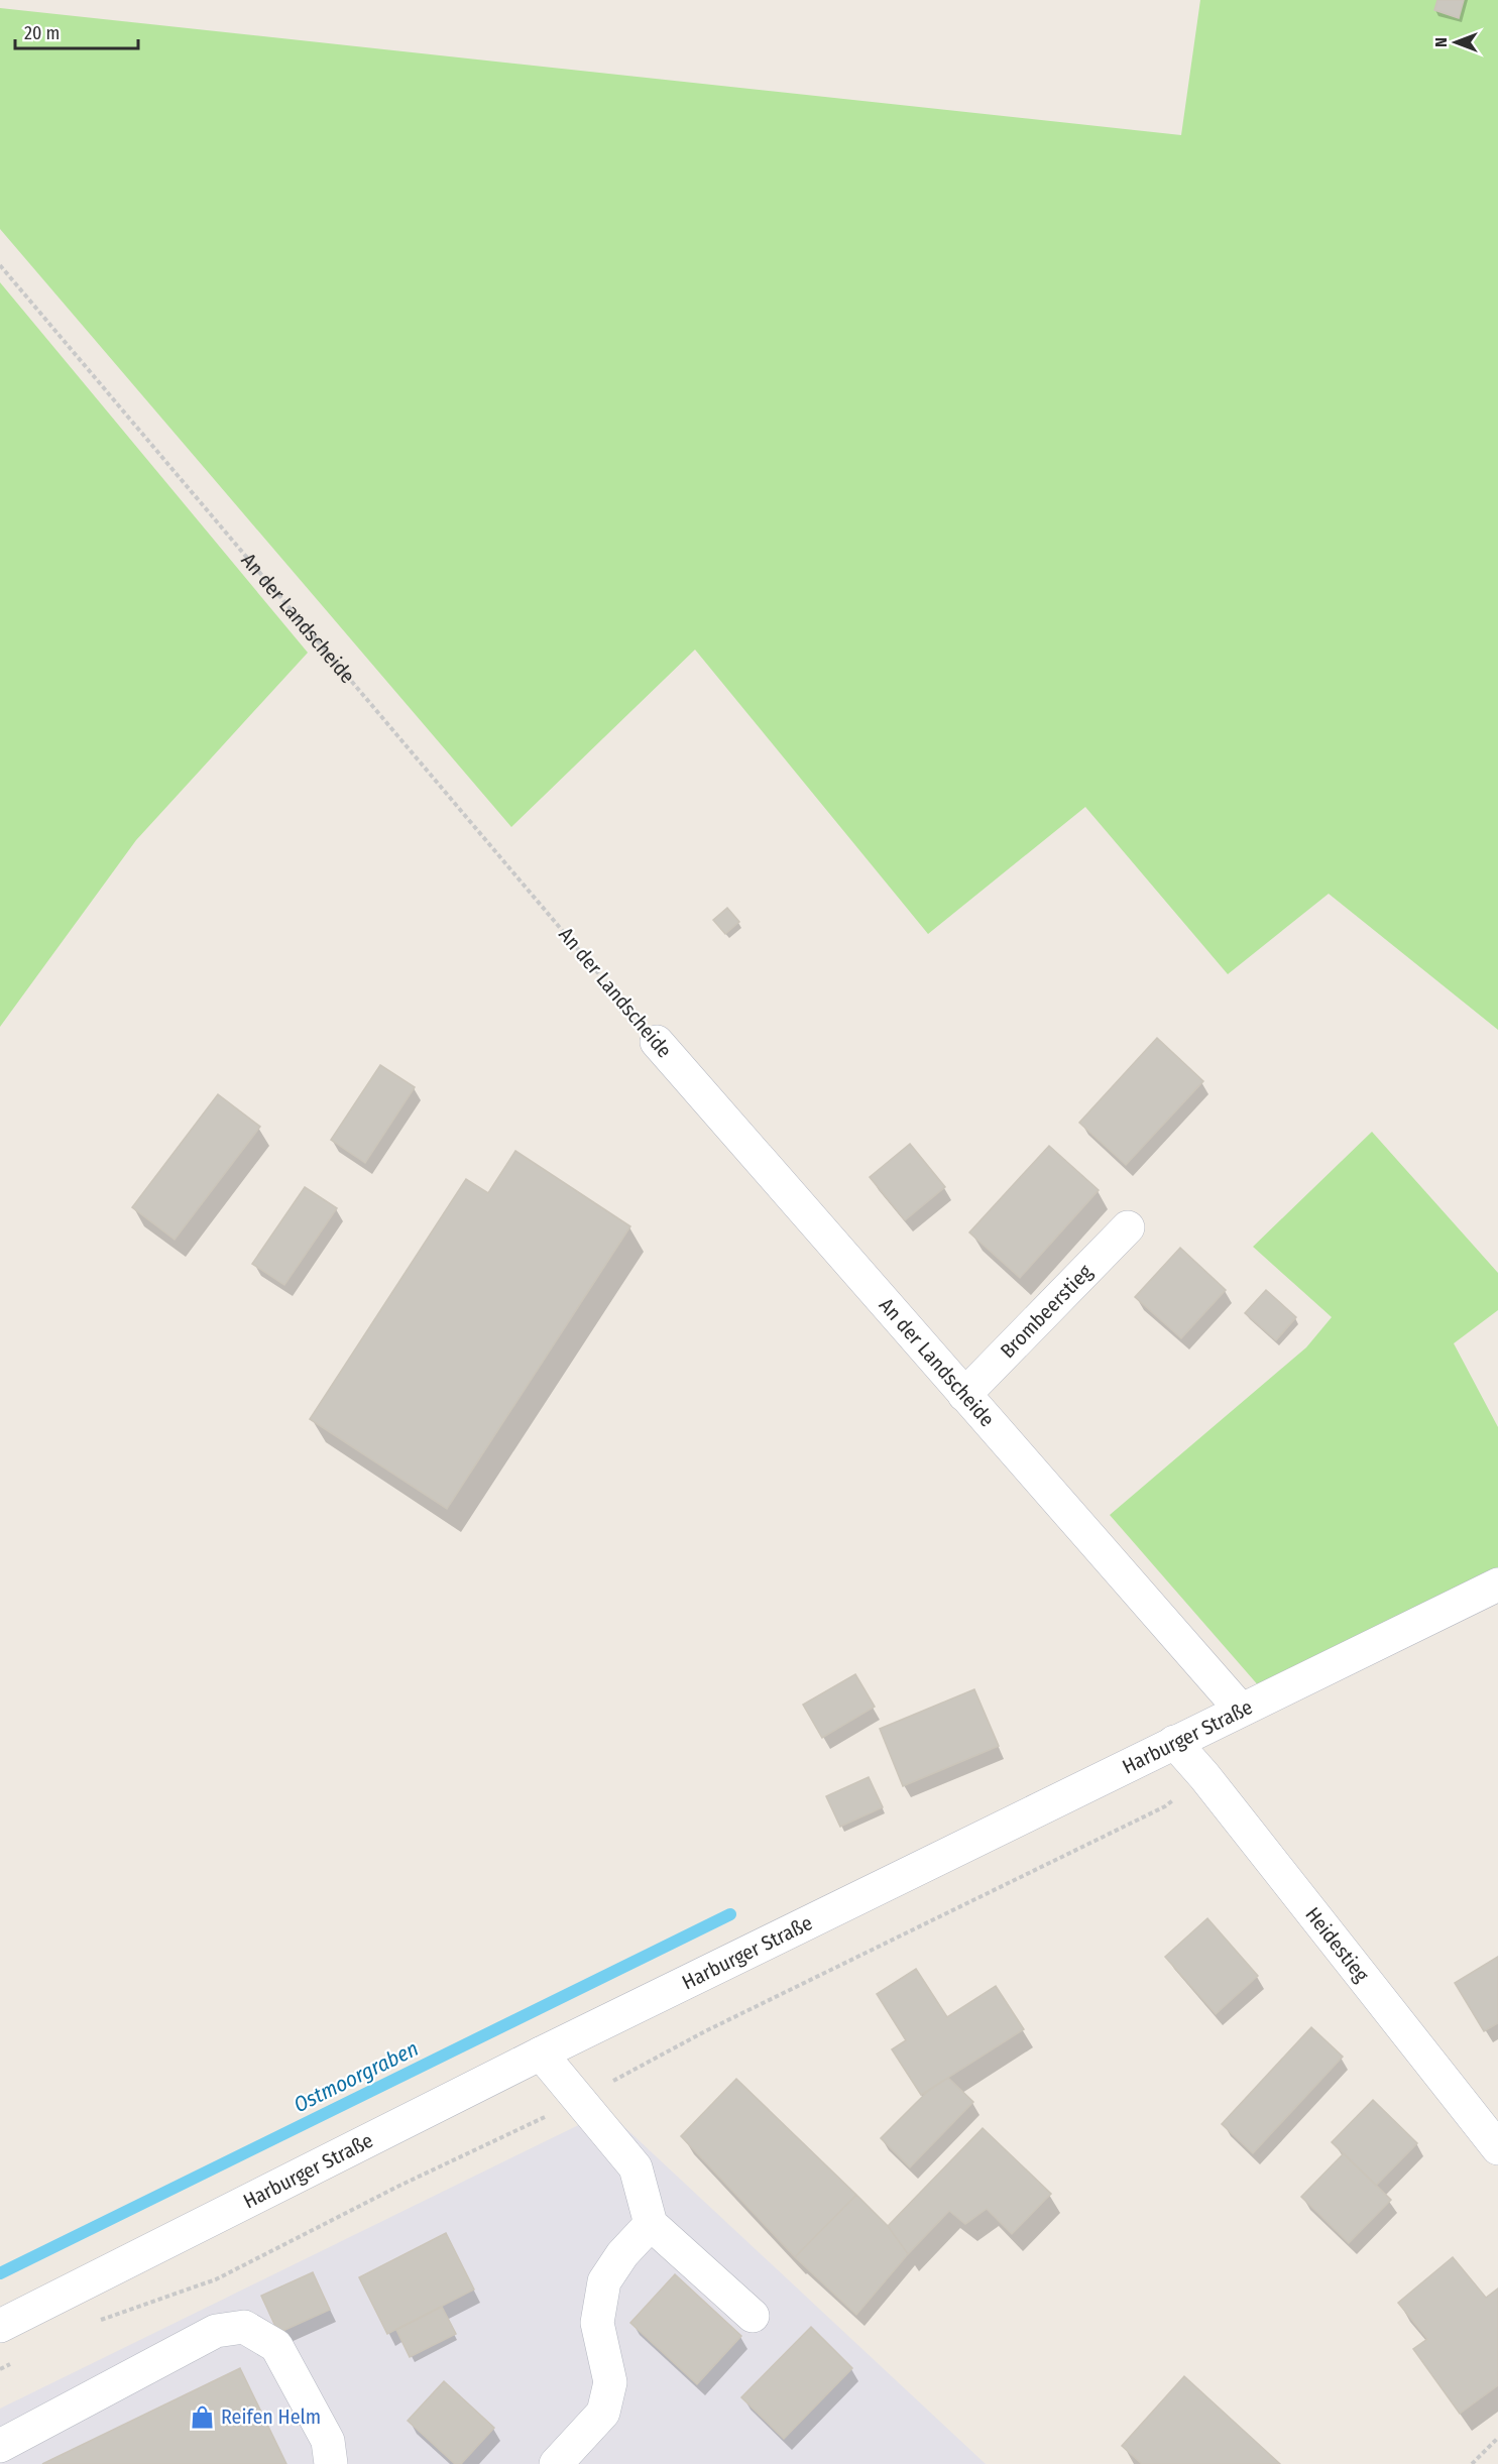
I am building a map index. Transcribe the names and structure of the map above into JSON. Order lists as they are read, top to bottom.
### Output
{
  "streets": {
    "street": [
      "An der Landscheide",
      "Brombeerstieg",
      "Harburger Straße",
      "Heidestieg"
    ]
  },
  "crossings": [
    ["An der Landscheide", "Brombeerstieg"],
    ["An der Landscheide", "Harburger Straße"],
    ["Harburger Straße", "Heidestieg"]
  ],
  "water": ["Ostmoorgraben"],
  "places": {
    "shop": ["Reifen Helm"]
  },
  "scale_bar": "20 m",
  "north": "left"
}
